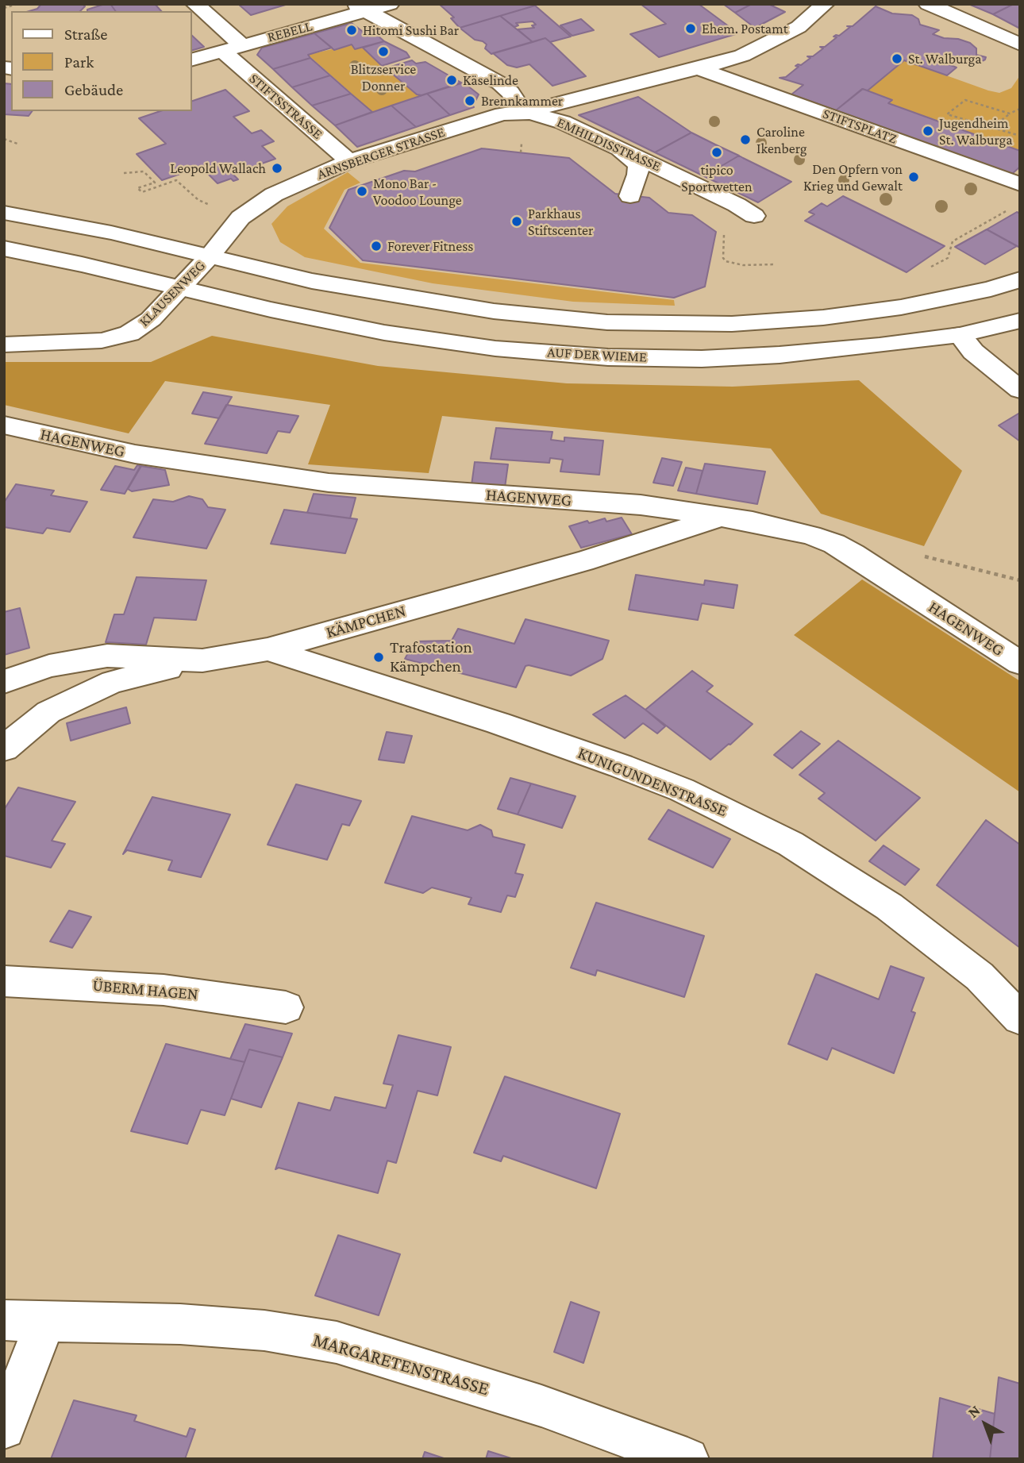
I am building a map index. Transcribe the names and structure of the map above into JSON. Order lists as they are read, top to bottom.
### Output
{
  "streets": {
    "street": [
      "REBELL",
      "STIFTSSTRASSE",
      "STIFTSPLATZ",
      "EMHILDISSTRASSE",
      "ARNSBERGER STRASSE",
      "KLAUSENWEG",
      "AUF DER WIEME",
      "HAGENWEG",
      "KÄMPCHEN",
      "KUNIGUNDENSTRASSE",
      "ÜBERM HAGEN",
      "MARGARETENSTRASSE"
    ]
  },
  "crossings": [
    ["REBELL", "STIFTSSTRASSE"],
    ["STIFTSSTRASSE", "ARNSBERGER STRASSE"],
    ["EMHILDISSTRASSE", "ARNSBERGER STRASSE"],
    ["ARNSBERGER STRASSE", "KLAUSENWEG"],
    ["ARNSBERGER STRASSE", "AUF DER WIEME"],
    ["KLAUSENWEG", "AUF DER WIEME"],
    ["HAGENWEG", "KÄMPCHEN"],
    ["KÄMPCHEN", "KUNIGUNDENSTRASSE"]
  ],
  "places": [
    "Ehem. Postamt",
    "Hitomi Sushi Bar",
    "Blitzservice Donner",
    "St. Walburga",
    "Käselinde",
    "Brennkammer",
    "Jugendheim St. Walburga",
    "Caroline Ikenberg",
    "tipico Sportwetten",
    "Leopold Wallach",
    "Den Opfern von Krieg und Gewalt",
    "Mono Bar - Voodoo Lounge",
    "Parkhaus Stiftscenter",
    "Forever Fitness",
    "Trafostation Kämpchen"
  ],
  "legend": ["Straße", "Park", "Gebäude"],
  "north": "top left"
}
